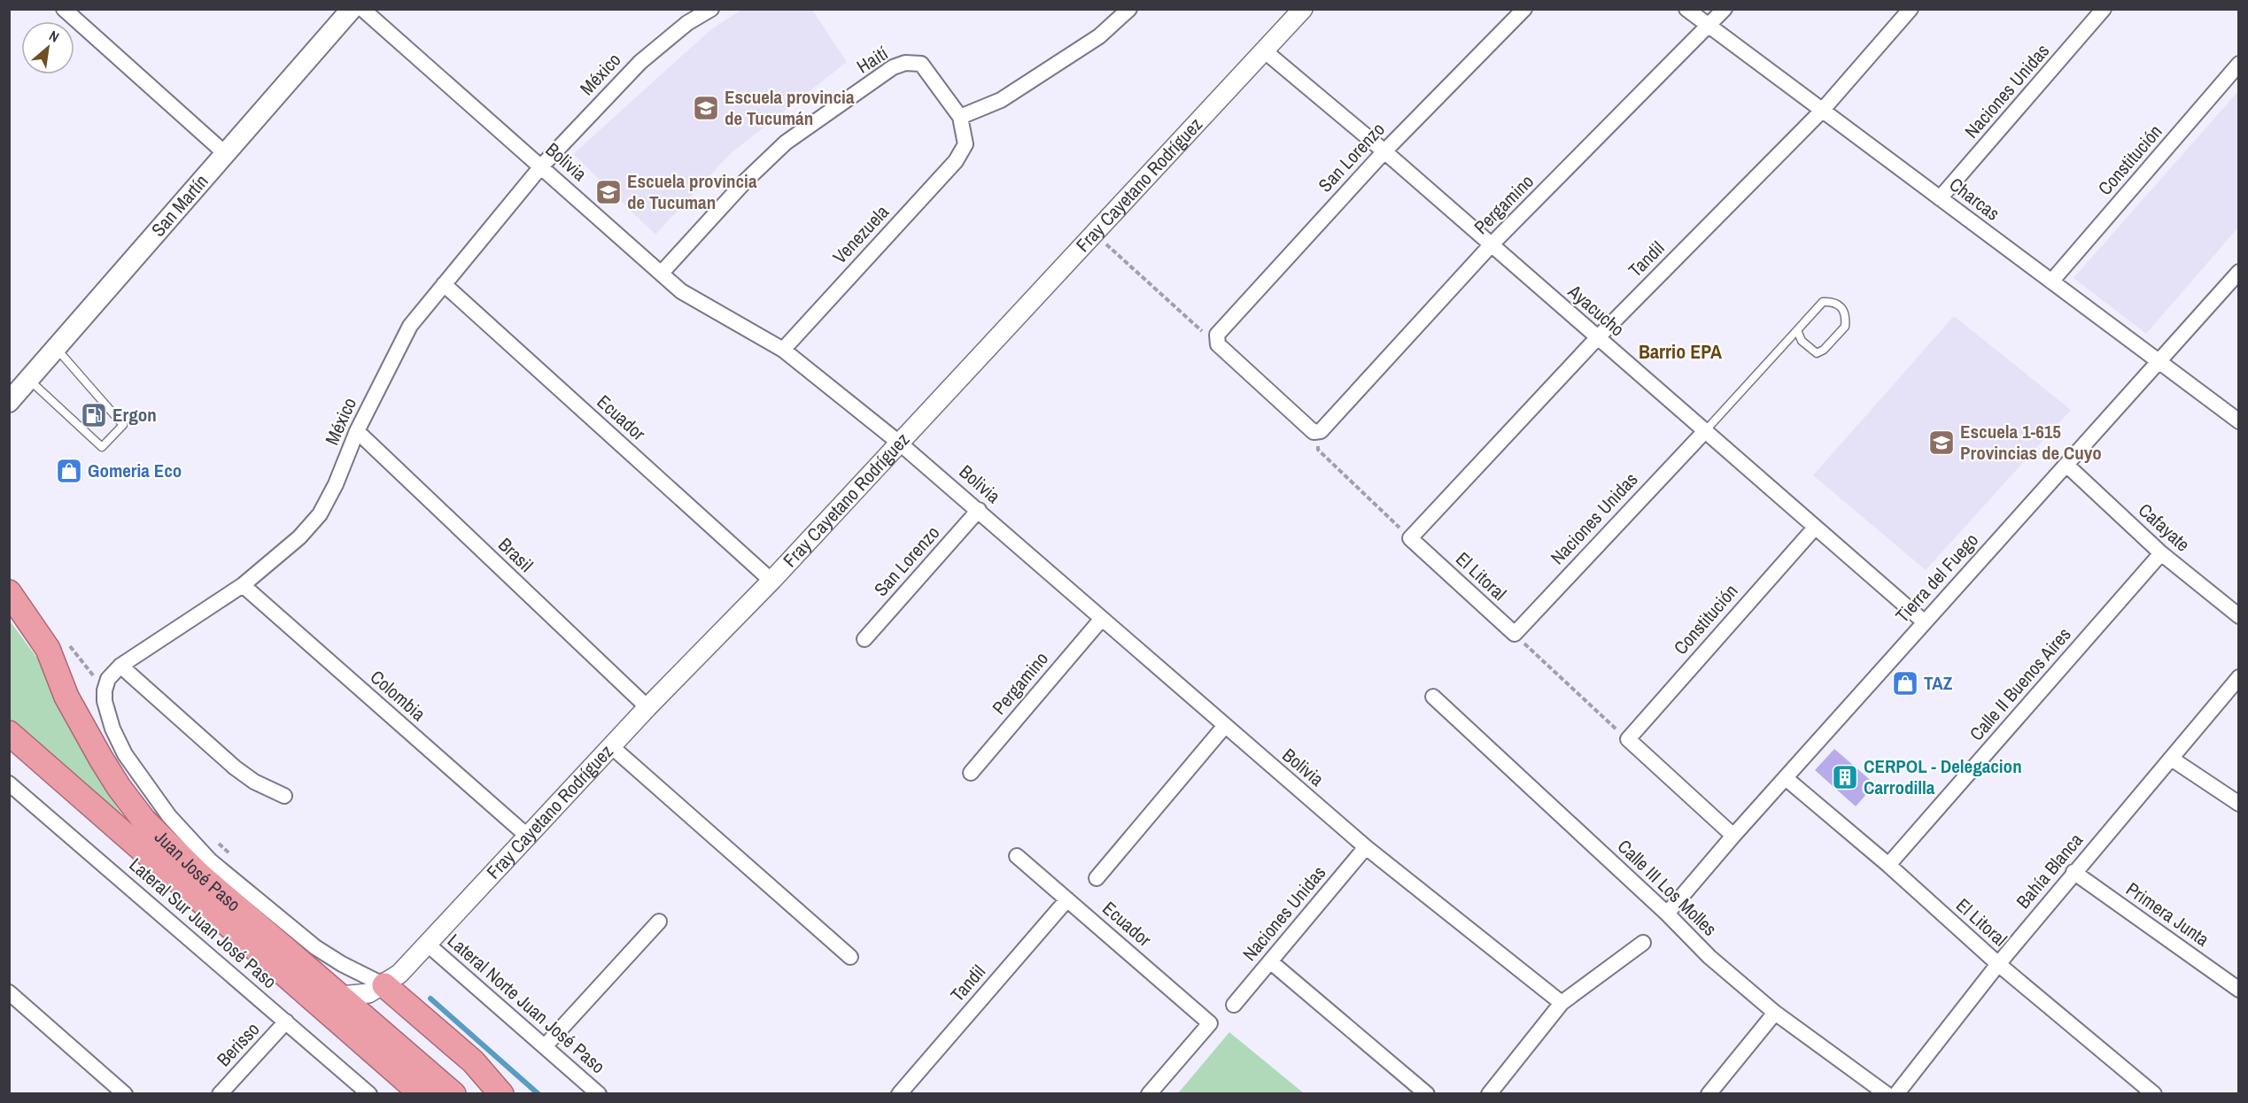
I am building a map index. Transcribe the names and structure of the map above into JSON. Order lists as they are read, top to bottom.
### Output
{
  "streets": {
    "highway": ["Juan José Paso"],
    "main road": ["San Martín"],
    "street": [
      "Haití",
      "México",
      "Naciones Unidas",
      "San Lorenzo",
      "Constitución",
      "Bolivia",
      "Fray Cayetano Rodríguez",
      "Charcas",
      "Pergamino",
      "Venezuela",
      "Tandil",
      "Ayacucho",
      "Ecuador",
      "Cafayate",
      "Brasil",
      "El Litoral",
      "Tierra del Fuego",
      "Calle II Buenos Aires",
      "Colombia",
      "Bahía Blanca",
      "Calle III Los Molles",
      "Primera Junta",
      "Lateral Sur Juan José Paso",
      "Lateral Norte Juan José Paso",
      "Berisso"
    ]
  },
  "crossings": [
    ["Haití", "Bolivia"],
    ["Haití", "Venezuela"],
    ["México", "Bolivia"],
    ["México", "Ecuador"],
    ["México", "Brasil"],
    ["México", "Colombia"],
    ["Naciones Unidas", "Bolivia"],
    ["Naciones Unidas", "Charcas"],
    ["Naciones Unidas", "Ayacucho"],
    ["Naciones Unidas", "El Litoral"],
    ["San Lorenzo", "Bolivia"],
    ["San Lorenzo", "Ayacucho"],
    ["Constitución", "Charcas"],
    ["Constitución", "Ayacucho"],
    ["Bolivia", "Fray Cayetano Rodríguez"],
    ["Bolivia", "Pergamino"],
    ["Bolivia", "Venezuela"],
    ["Fray Cayetano Rodríguez", "Ayacucho"],
    ["Fray Cayetano Rodríguez", "Ecuador"],
    ["Fray Cayetano Rodríguez", "Brasil"],
    ["Fray Cayetano Rodríguez", "Colombia"],
    ["Fray Cayetano Rodríguez", "Lateral Norte Juan José Paso"],
    ["Charcas", "Pergamino"],
    ["Charcas", "Tandil"],
    ["Charcas", "Tierra del Fuego"],
    ["Pergamino", "Ayacucho"],
    ["Tandil", "Ayacucho"],
    ["Tandil", "Ecuador"],
    ["Tandil", "El Litoral"],
    ["Ayacucho", "Tierra del Fuego"],
    ["Cafayate", "Tierra del Fuego"],
    ["Cafayate", "Calle II Buenos Aires"],
    ["El Litoral", "Tierra del Fuego"],
    ["El Litoral", "Calle II Buenos Aires"],
    ["El Litoral", "Bahía Blanca"],
    ["Tierra del Fuego", "Calle III Los Molles"],
    ["Bahía Blanca", "Primera Junta"],
    ["Lateral Sur Juan José Paso", "Berisso"]
  ],
  "districts": ["Barrio EPA"],
  "places": {
    "school or university": ["Escuela provincia de Tucumán", "Escuela provincia de Tucuman", "Escuela 1-615 Provincias de Cuyo"],
    "fuel station": ["Ergon"],
    "shop": ["Gomeria Eco", "TAZ"],
    "building": ["CERPOL - Delegacion Carrodilla"]
  },
  "north": "top right"
}
